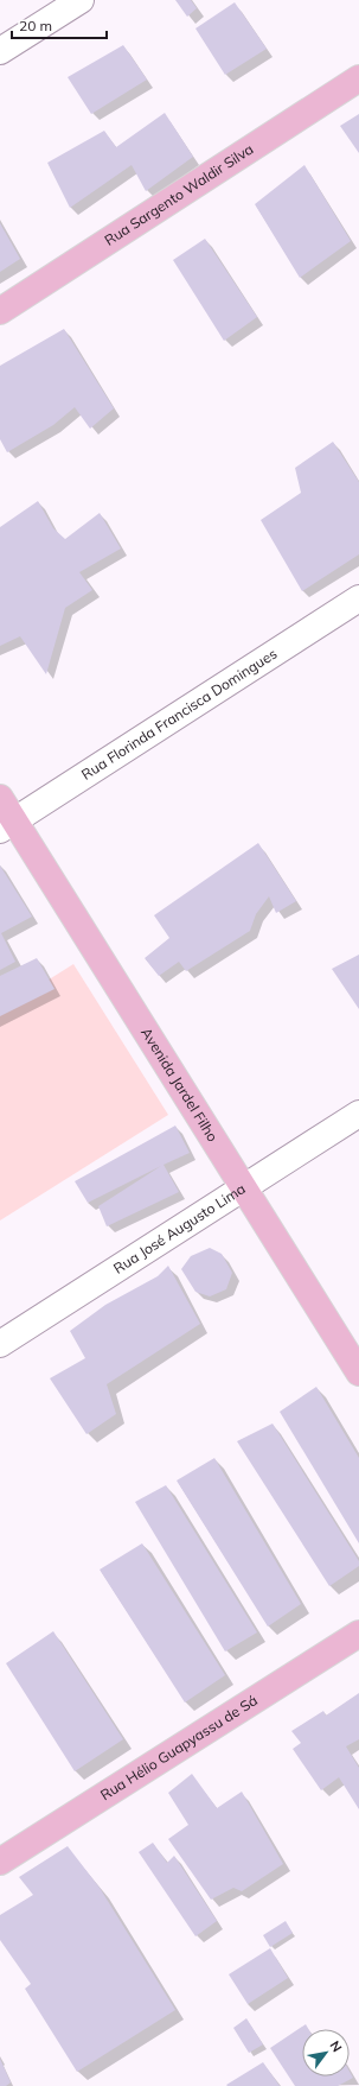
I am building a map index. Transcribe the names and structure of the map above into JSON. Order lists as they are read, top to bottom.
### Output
{
  "streets": {
    "main road": ["Rua Sargento Waldir Silva", "Avenida Jardel Filho", "Rua Hélio Guapyassu de Sá"],
    "street": ["Rua Florinda Francisca Domingues", "Rua José Augusto Lima"]
  },
  "crossings": [
    ["Rua Florinda Francisca Domingues", "Avenida Jardel Filho"],
    ["Avenida Jardel Filho", "Rua José Augusto Lima"]
  ],
  "scale_bar": "20 m",
  "north": "top right"
}
